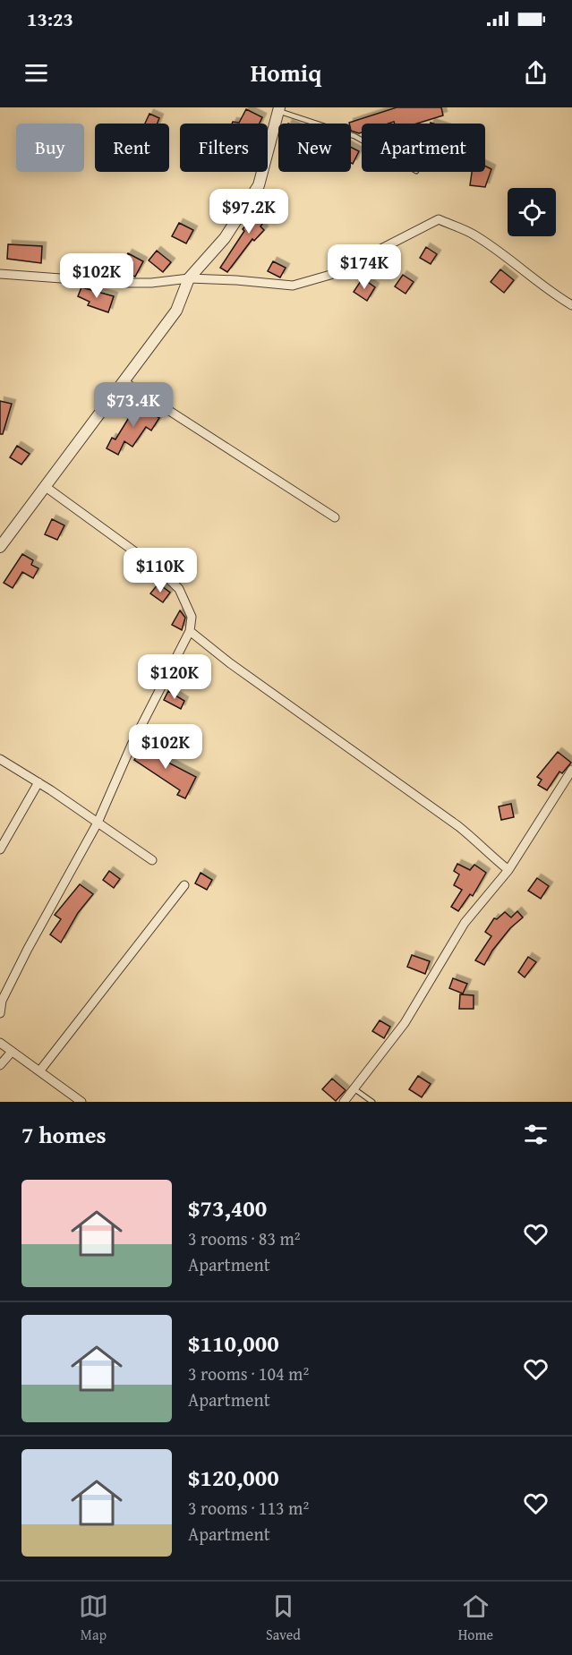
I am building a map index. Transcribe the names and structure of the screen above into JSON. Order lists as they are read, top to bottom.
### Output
{
  "page": {
    "status": "13:23",
    "header": "Homiq",
    "chip": [
      "Buy",
      "Rent",
      "Filters",
      "New",
      "Apartment"
    ],
    "price": [
      "$97.2K",
      "$174K",
      "$102K",
      "$73.4K",
      "$110K",
      "$120K",
      "$102K"
    ],
    "heading": "7 homes",
    "list": [
      {
        "name": "$73,400",
        "note": "3 rooms · 83 m² · Apartment"
      },
      {
        "name": "$110,000",
        "note": "3 rooms · 104 m² · Apartment"
      },
      {
        "name": "$120,000",
        "note": "3 rooms · 113 m² · Apartment"
      }
    ],
    "tabs": ["Map", "Saved", "Home"]
  }
}
